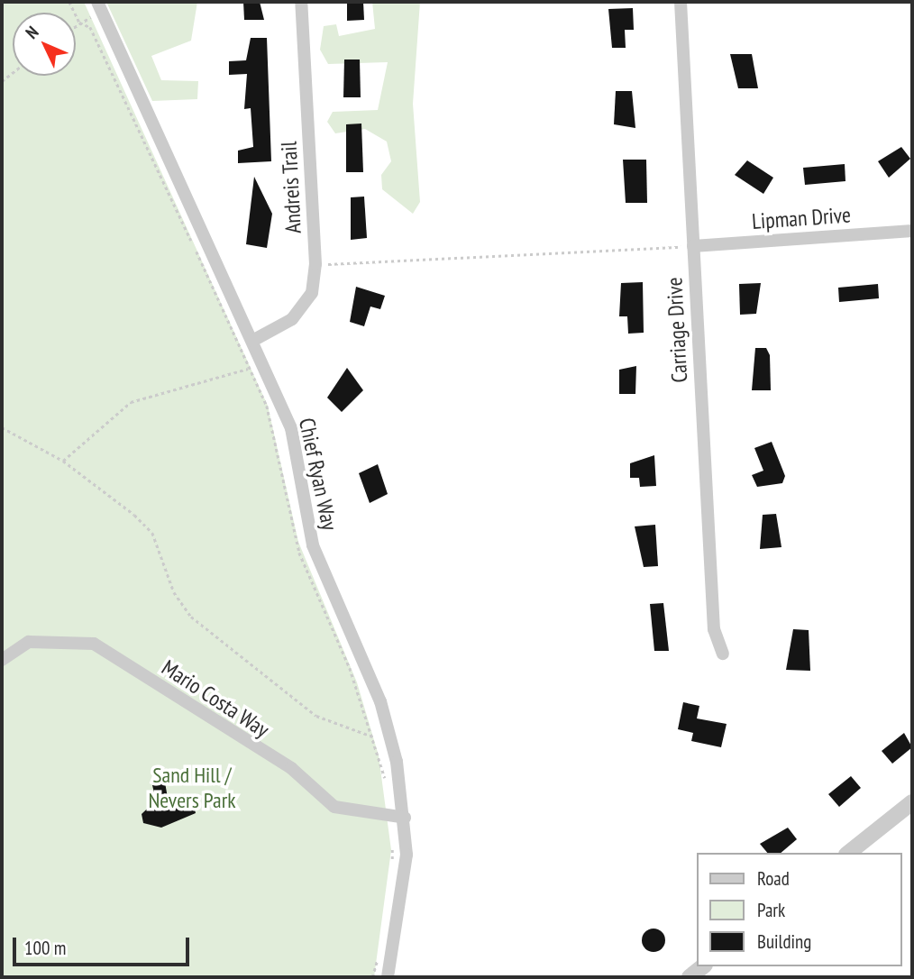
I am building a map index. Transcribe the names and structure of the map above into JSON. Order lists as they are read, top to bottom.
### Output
{
  "streets": {
    "street": [
      "Andreis Trail",
      "Lipman Drive",
      "Carriage Drive",
      "Chief Ryan Way",
      "Mario Costa Way"
    ]
  },
  "crossings": [
    ["Andreis Trail", "Chief Ryan Way"],
    ["Lipman Drive", "Carriage Drive"],
    ["Chief Ryan Way", "Mario Costa Way"]
  ],
  "parks": ["Sand Hill / Nevers Park"],
  "legend": ["Road", "Park", "Building"],
  "scale_bar": "100 m",
  "north": "top left"
}
